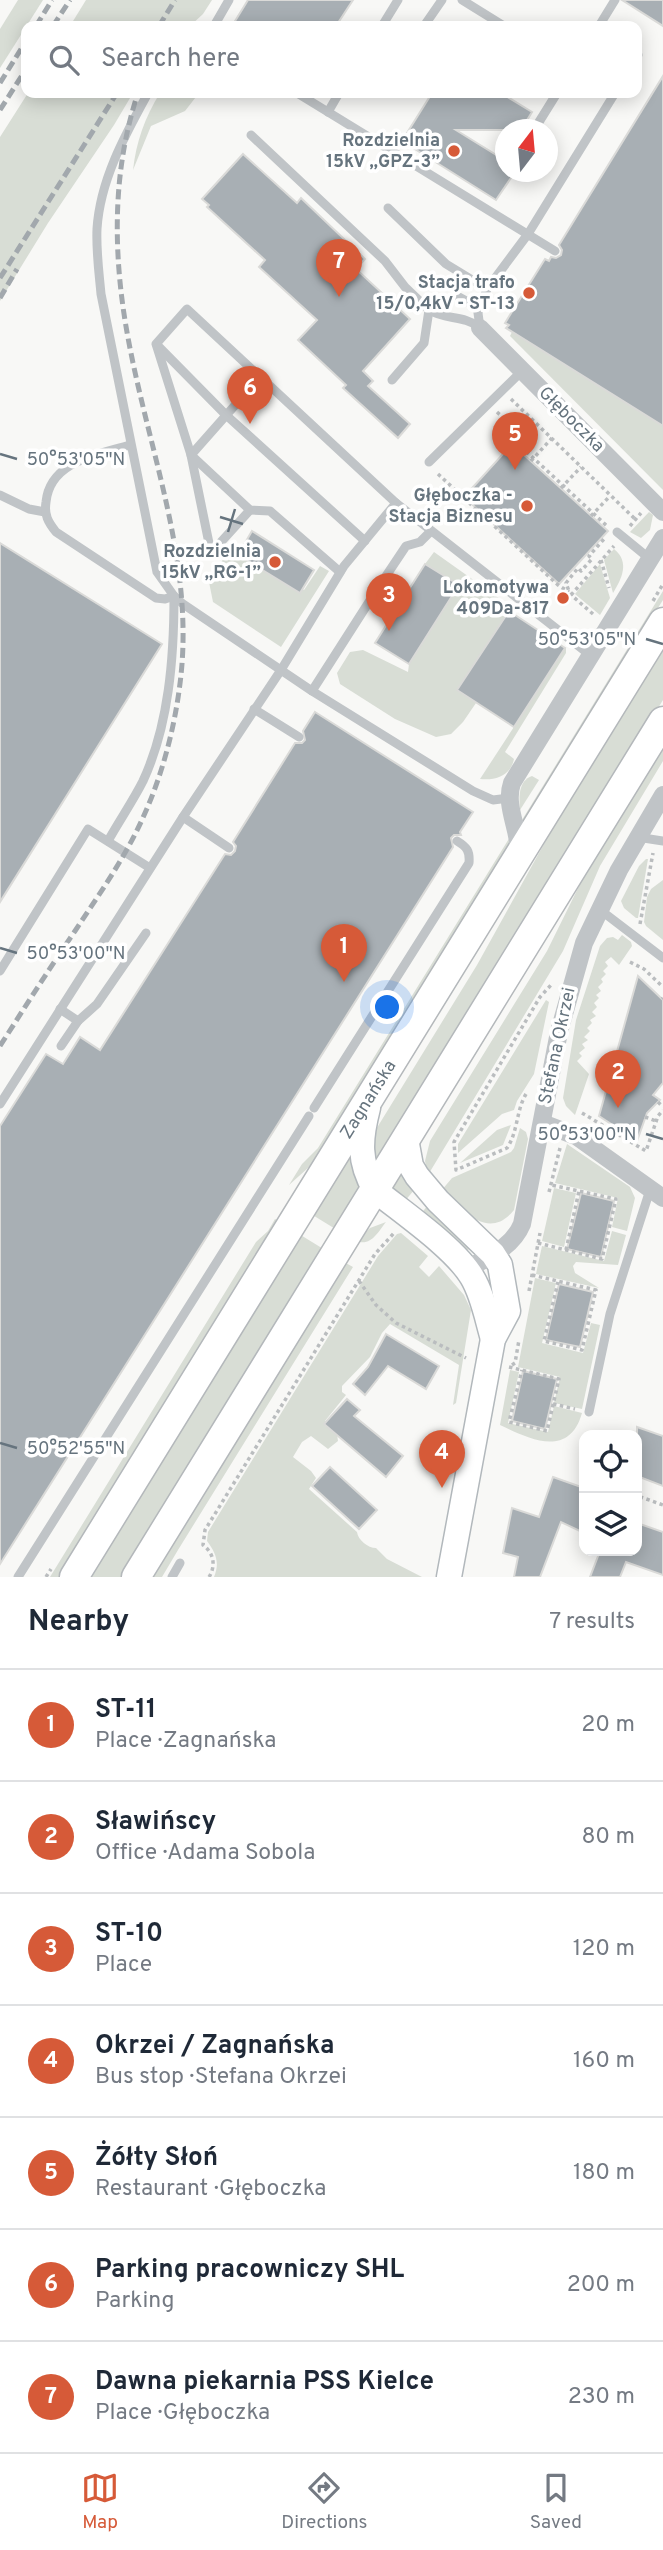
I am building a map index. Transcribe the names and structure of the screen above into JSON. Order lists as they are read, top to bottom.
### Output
{
  "streets": {
    "main road": ["Zagnańska"],
    "street": ["Głęboczka", "Stefana Okrzei"]
  },
  "places": [
    "Rozdzielnia 15kV „GPZ-3”",
    "Stacja trafo 15/0,4kV - ST-13",
    "Głęboczka - Stacja Biznesu",
    "Rozdzielnia 15kV „RG-1”",
    "Lokomotywa 409Da-817"
  ],
  "north": "top",
  "page": {
    "search": "Search here",
    "pins": [
      "7",
      "6",
      "5",
      "3",
      "1",
      "2",
      "4"
    ],
    "heading": ["Nearby", "7 results"],
    "list": [
      {
        "mark": "1",
        "name": "ST-11",
        "note": "Place · Zagnańska",
        "value": "20 m"
      },
      {
        "mark": "2",
        "name": "Sławińscy",
        "note": "Office · Adama Sobola",
        "value": "80 m"
      },
      {
        "mark": "3",
        "name": "ST-10",
        "note": "Place",
        "value": "120 m"
      },
      {
        "mark": "4",
        "name": "Okrzei / Zagnańska",
        "note": "Bus stop · Stefana Okrzei",
        "value": "160 m"
      },
      {
        "mark": "5",
        "name": "Żółty Słoń",
        "note": "Restaurant · Głęboczka",
        "value": "180 m"
      },
      {
        "mark": "6",
        "name": "Parking pracowniczy SHL",
        "note": "Parking",
        "value": "200 m"
      },
      {
        "mark": "7",
        "name": "Dawna piekarnia PSS Kielce",
        "note": "Place · Głęboczka",
        "value": "230 m"
      }
    ],
    "nav": ["Map", "Directions", "Saved"]
  },
  "coordinates": ["50°53'05\"N", "50°53'00\"N", "50°52'55\"N"]
}
